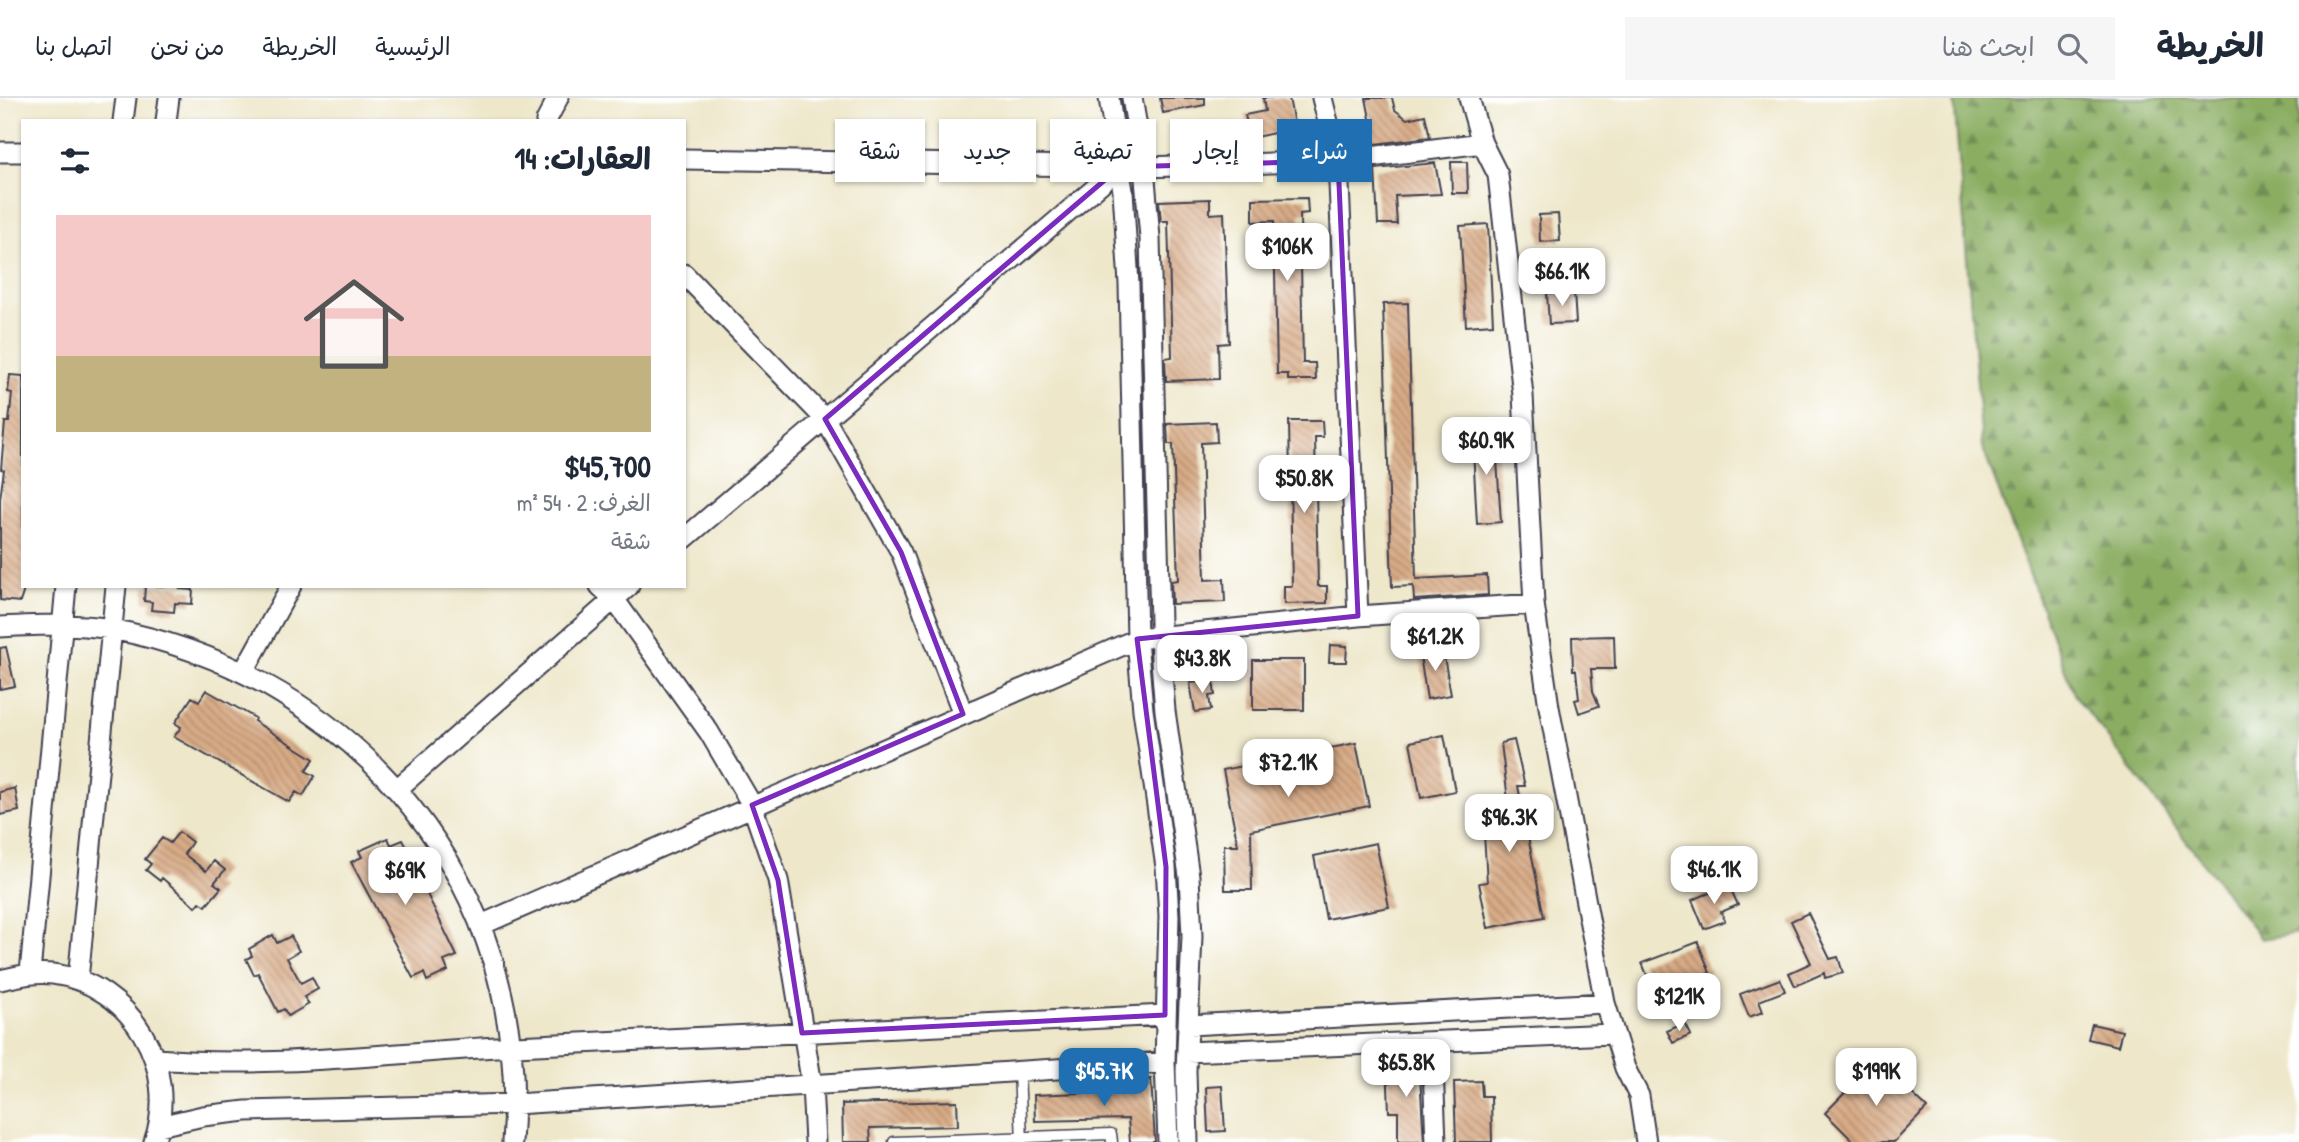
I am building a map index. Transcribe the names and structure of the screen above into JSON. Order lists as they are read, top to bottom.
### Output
{
  "page": {
    "header": "الخريطة",
    "search": "ابحث هنا",
    "nav": [
      "الرئيسية",
      "الخريطة",
      "من نحن",
      "اتصل بنا"
    ],
    "chip": [
      "شراء",
      "إيجار",
      "تصفية",
      "جديد",
      "شقة"
    ],
    "heading": "العقارات: 14",
    "list": [
      {
        "name": "$45,700",
        "note": "الغرف: 2 · 54 m² · شقة"
      }
    ],
    "price": [
      "$106K",
      "$66.1K",
      "$60.9K",
      "$50.8K",
      "$61.2K",
      "$43.8K",
      "$72.1K",
      "$96.3K",
      "$46.1K",
      "$69K",
      "$121K",
      "$65.8K",
      "$45.7K",
      "$199K"
    ]
  }
}
